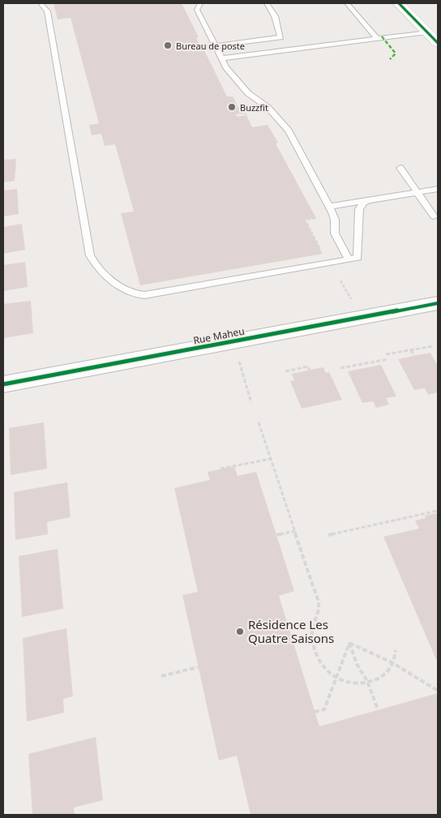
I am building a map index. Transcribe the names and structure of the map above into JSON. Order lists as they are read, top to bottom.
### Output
{
  "streets": {
    "street": ["Rue Maheu"]
  },
  "places": ["Bureau de poste", "Buzzfit", "Résidence Les Quatre Saisons"]
}
